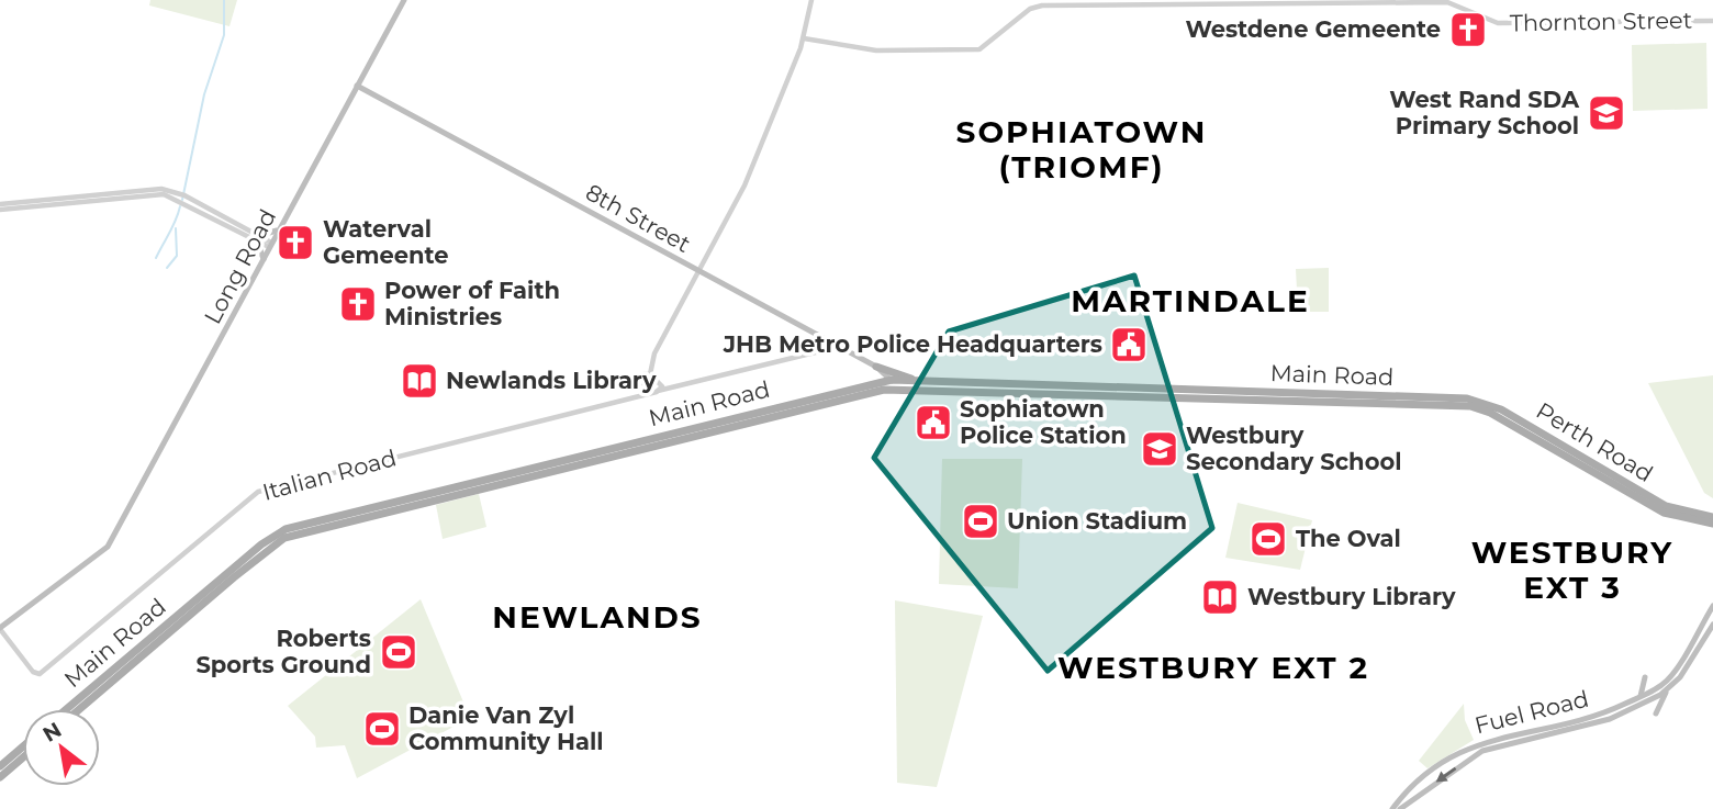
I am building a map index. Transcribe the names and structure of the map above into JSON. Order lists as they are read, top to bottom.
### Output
{
  "streets": {
    "main road": [
      "8th Street",
      "Long Road",
      "Main Road",
      "Perth Road",
      "Fuel Road"
    ],
    "street": ["Thornton Street", "Italian Road"]
  },
  "crossings": [
    ["8th Street", "Long Road"],
    ["8th Street", "Main Road"],
    ["8th Street", "Italian Road"],
    ["Long Road", "Italian Road"],
    ["Main Road", "Perth Road"]
  ],
  "districts": [
    "SOPHIATOWN (TRIOMF)",
    "MARTINDALE",
    "WESTBURY EXT 3",
    "NEWLANDS",
    "WESTBURY EXT 2"
  ],
  "places": {
    "church": ["Westdene Gemeente", "Waterval Gemeente", "Power of Faith Ministries"],
    "school or university": ["West Rand SDA Primary School", "Westbury Secondary School"],
    "public building": ["JHB Metro Police Headquarters", "Sophiatown Police Station"],
    "library": ["Newlands Library", "Westbury Library"],
    "sports": [
      "Union Stadium",
      "The Oval",
      "Roberts Sports Ground",
      "Danie Van Zyl Community Hall"
    ]
  },
  "north": "top left"
}
